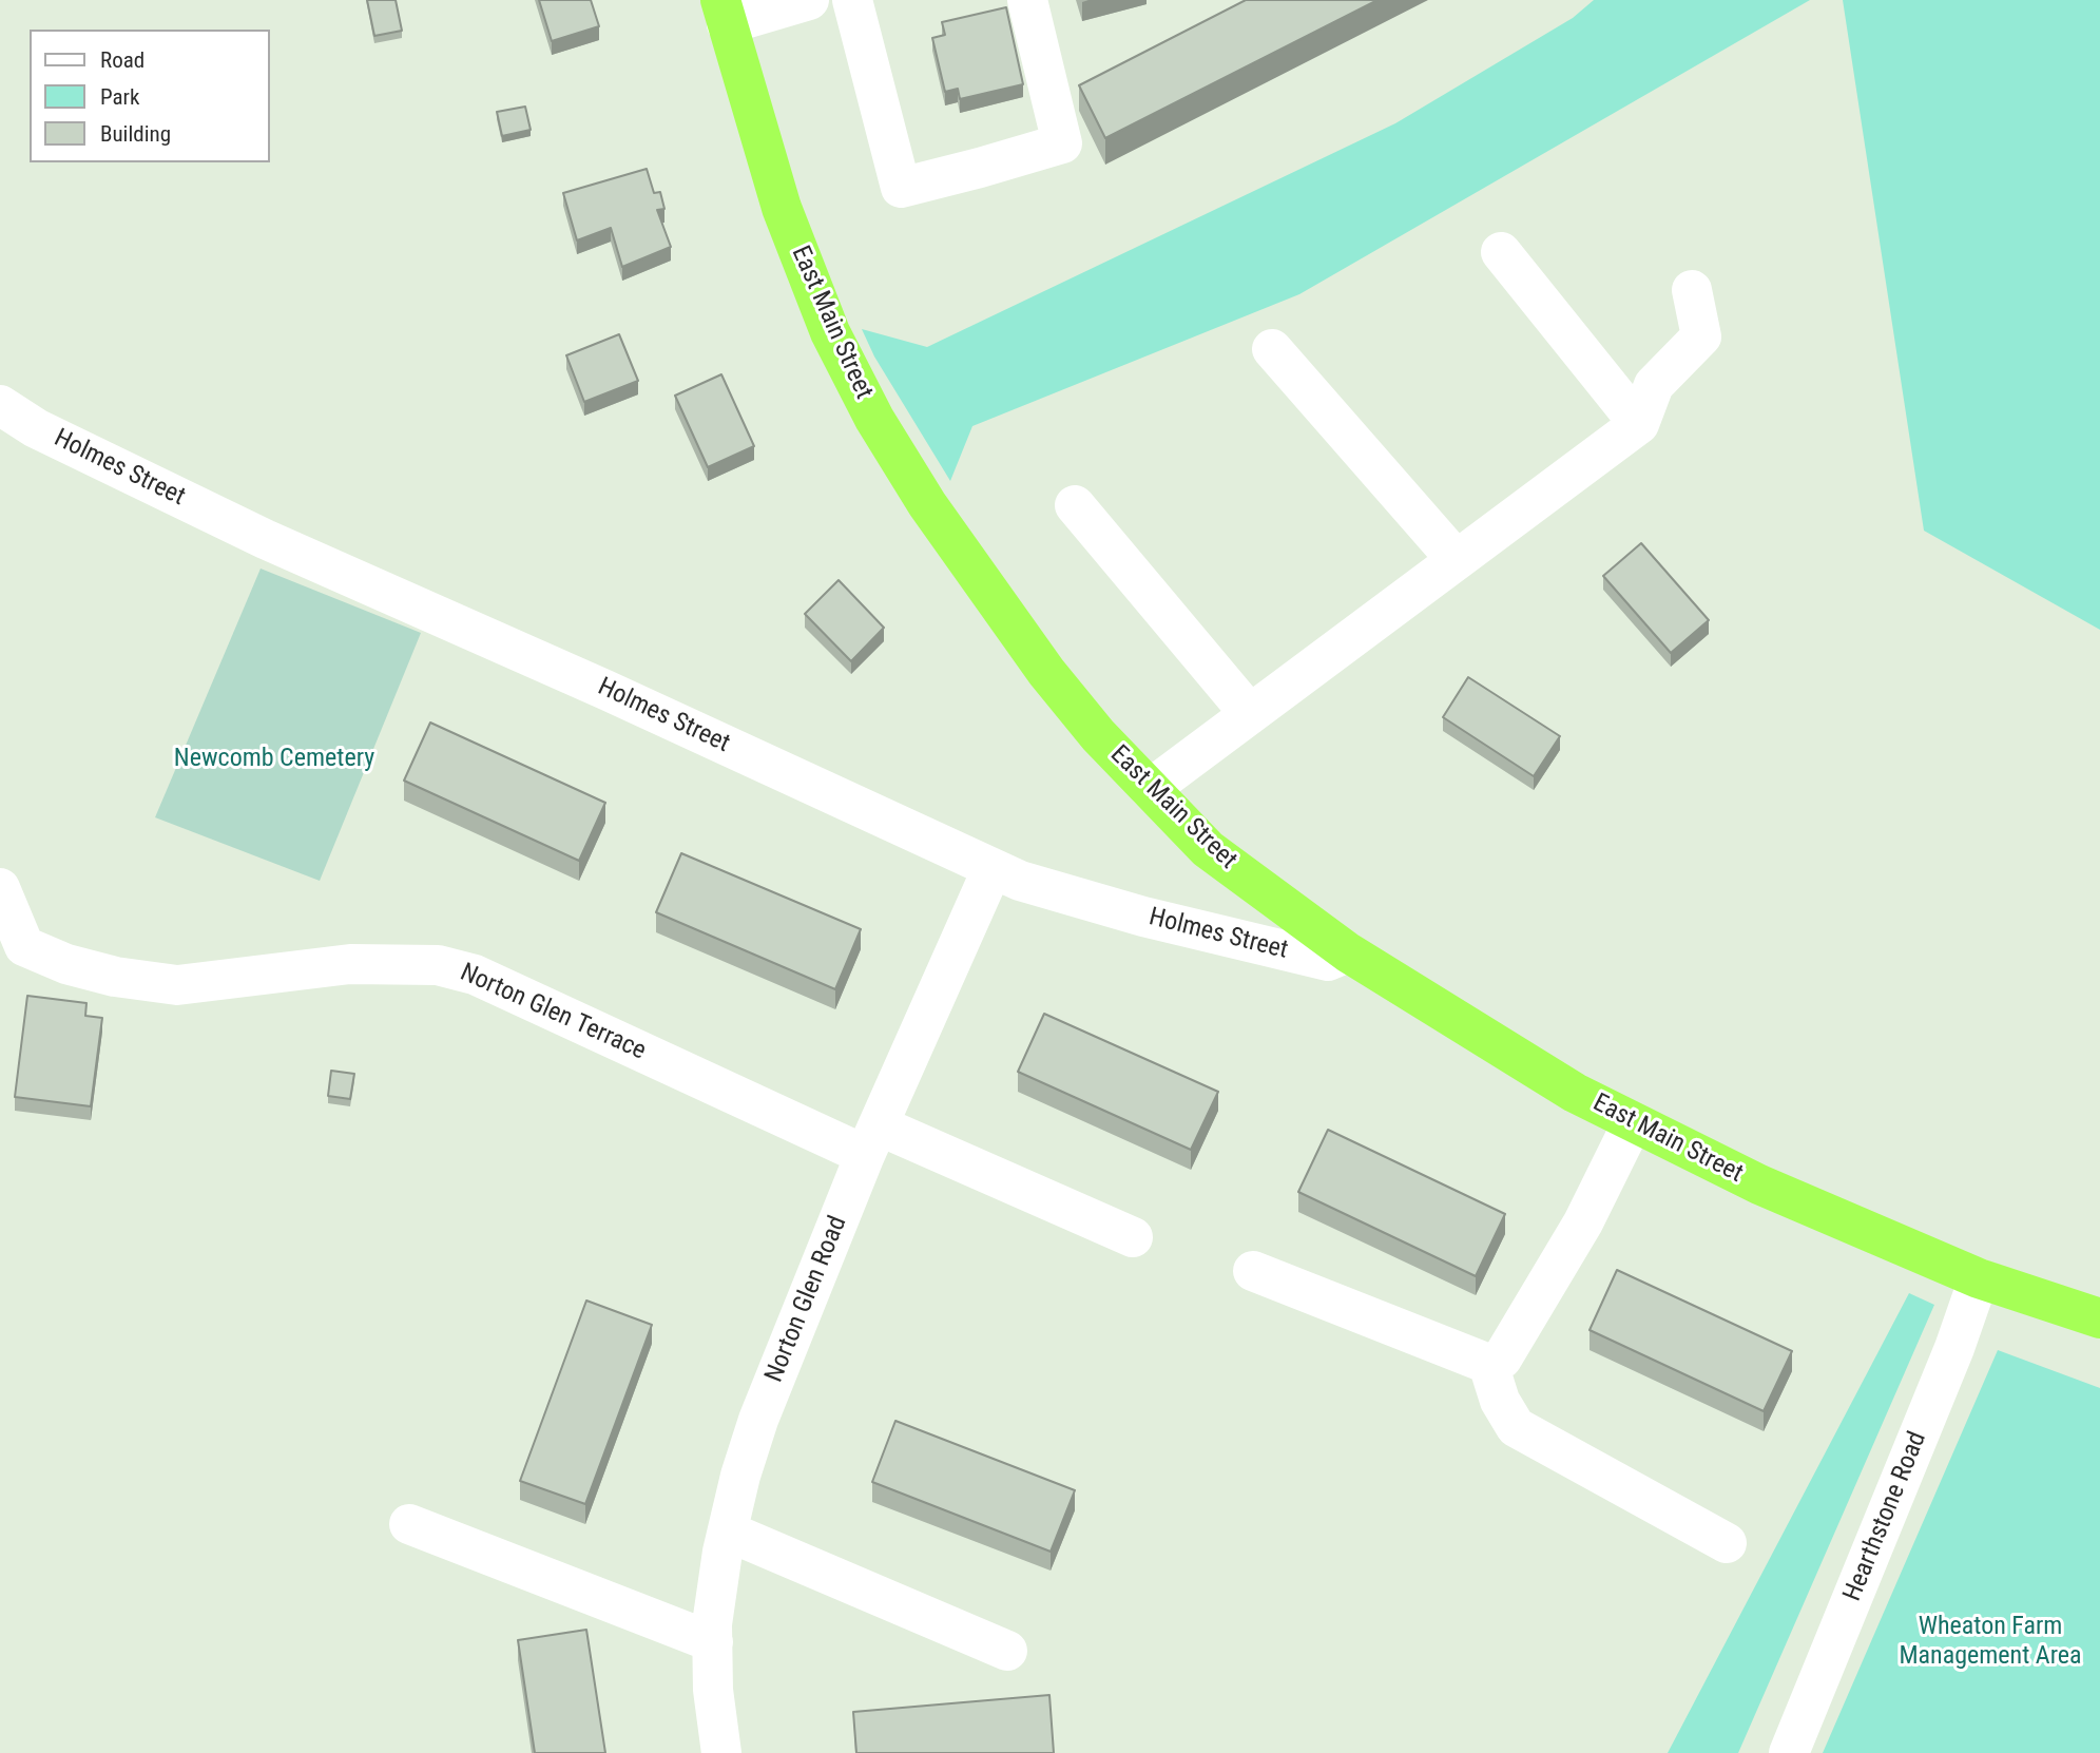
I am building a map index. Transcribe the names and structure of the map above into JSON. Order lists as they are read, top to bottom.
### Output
{
  "streets": {
    "highway": ["East Main Street"],
    "street": [
      "Holmes Street",
      "Norton Glen Terrace",
      "Norton Glen Road",
      "Hearthstone Road"
    ]
  },
  "crossings": [
    ["East Main Street", "Holmes Street"],
    ["East Main Street", "Hearthstone Road"],
    ["Holmes Street", "Norton Glen Road"],
    ["Norton Glen Terrace", "Norton Glen Road"]
  ],
  "parks": ["Newcomb Cemetery", "Wheaton Farm Management Area"],
  "legend": ["Road", "Park", "Building"]
}
